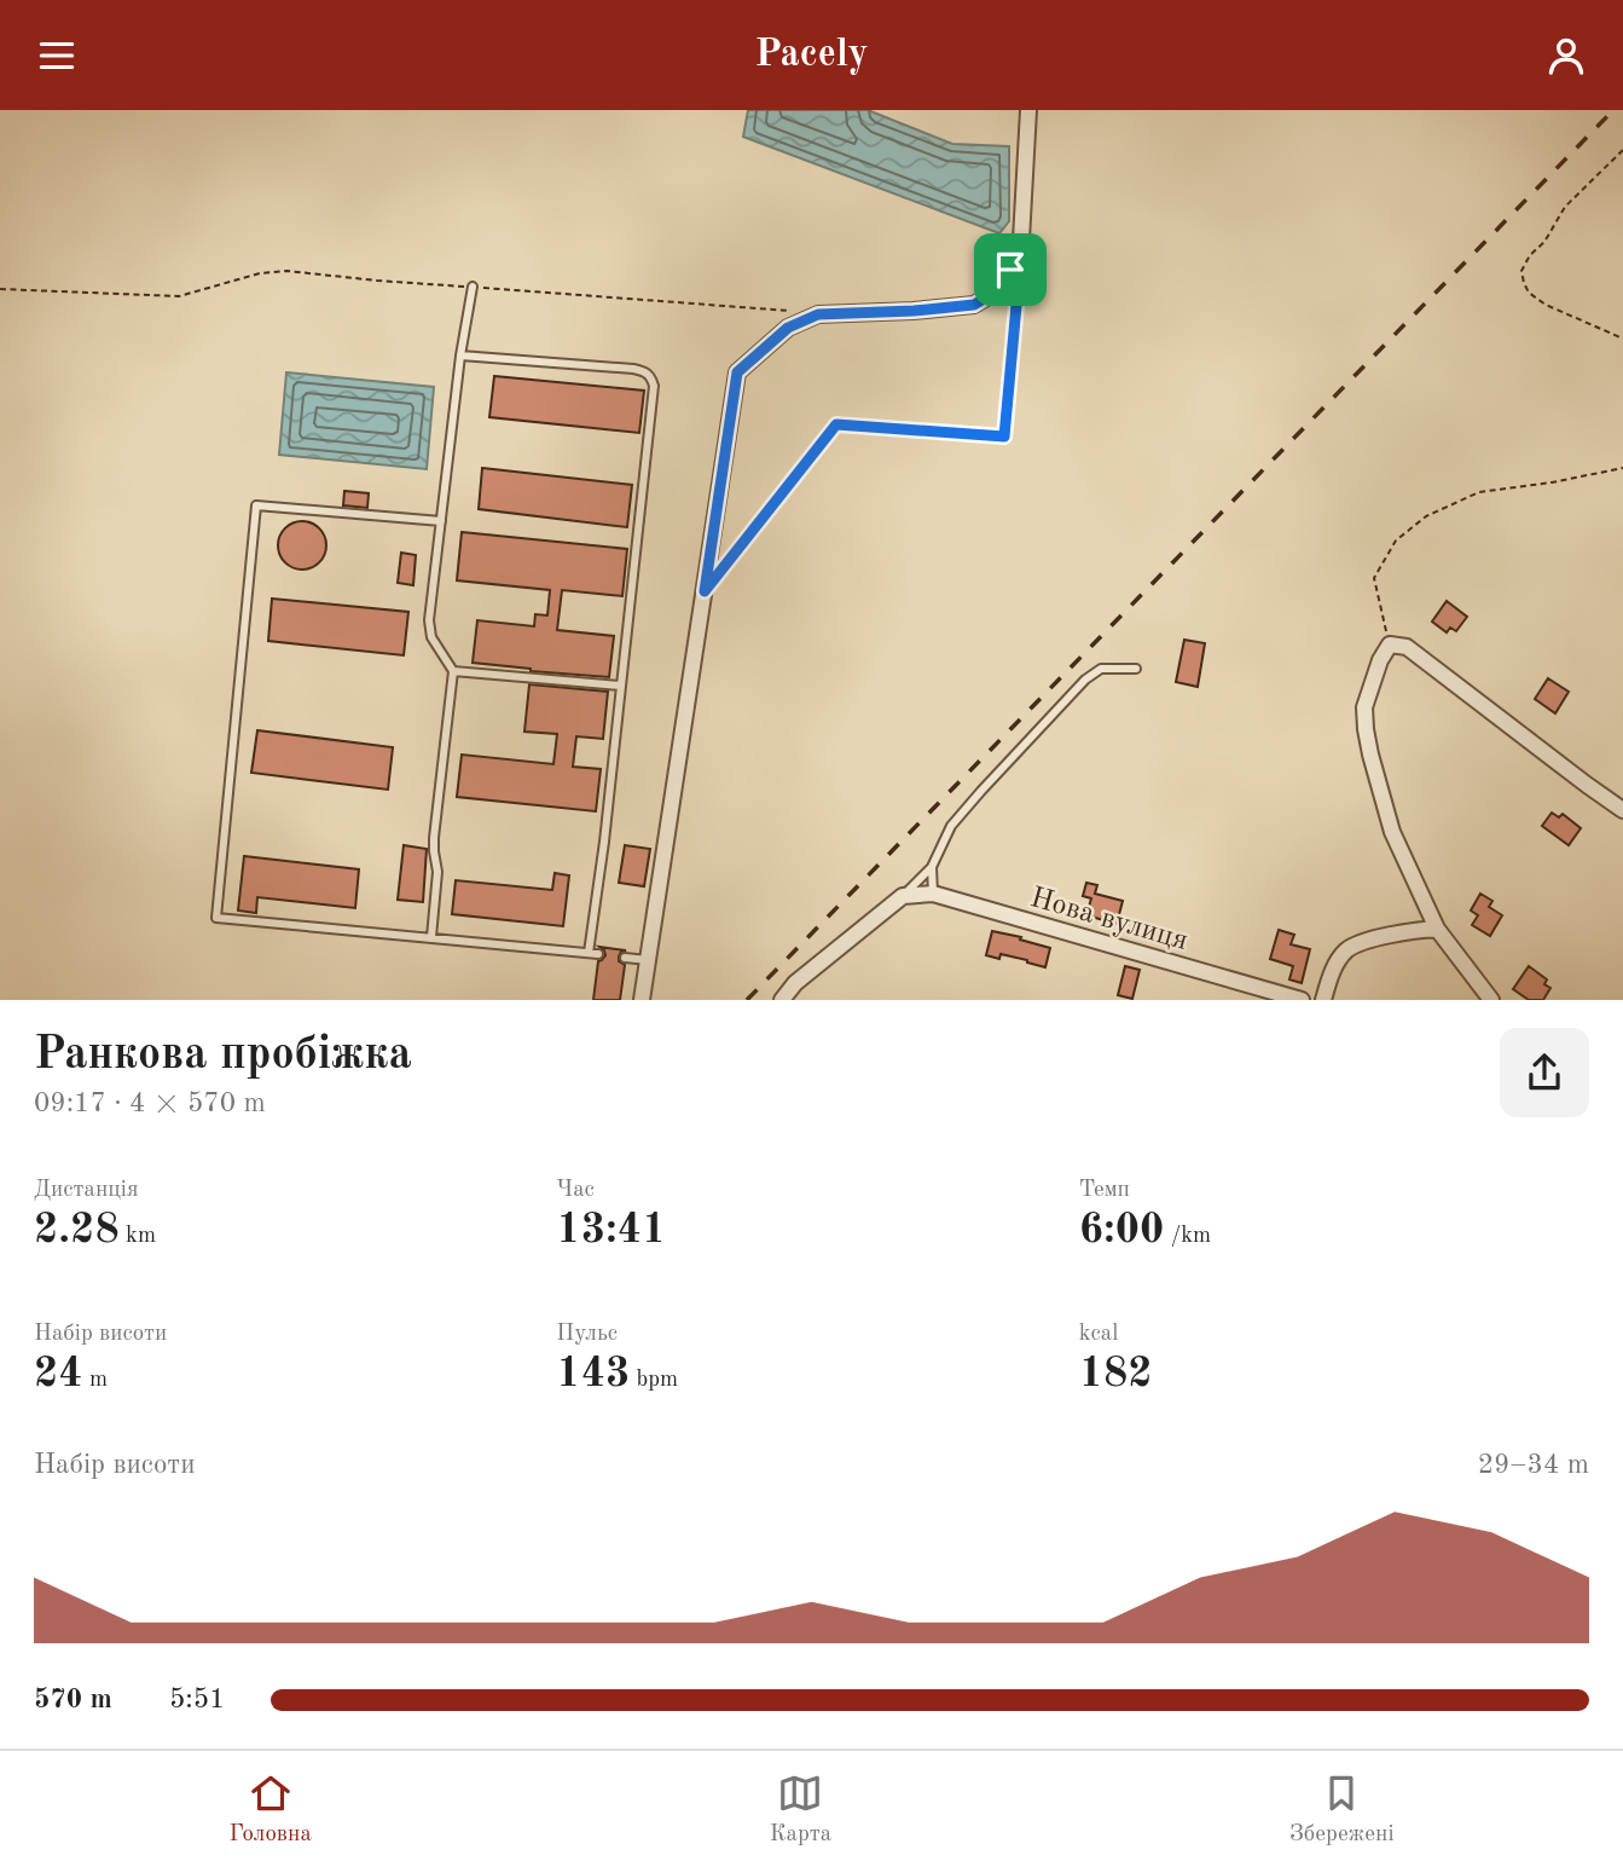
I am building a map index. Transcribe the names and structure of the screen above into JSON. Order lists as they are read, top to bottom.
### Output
{
  "streets": {
    "street": ["Нова вулиця"]
  },
  "page": {
    "header": "Pacely",
    "heading": ["Ранкова пробіжка", "09:17 · 4 × 570 m"],
    "stats": [
      ["Дистанція", "2.28 km"],
      ["Час", "13:41"],
      ["Темп", "6:00 /km"],
      ["Набір висоти", "24 m"],
      ["Пульс", "143 bpm"],
      ["kcal", "182"]
    ],
    "chart": ["Набір висоти", "29–34 m"],
    "list": [
      {
        "name": "570 m",
        "note": "5:51"
      }
    ],
    "tabs": ["Головна", "Карта", "Збережені"]
  }
}
